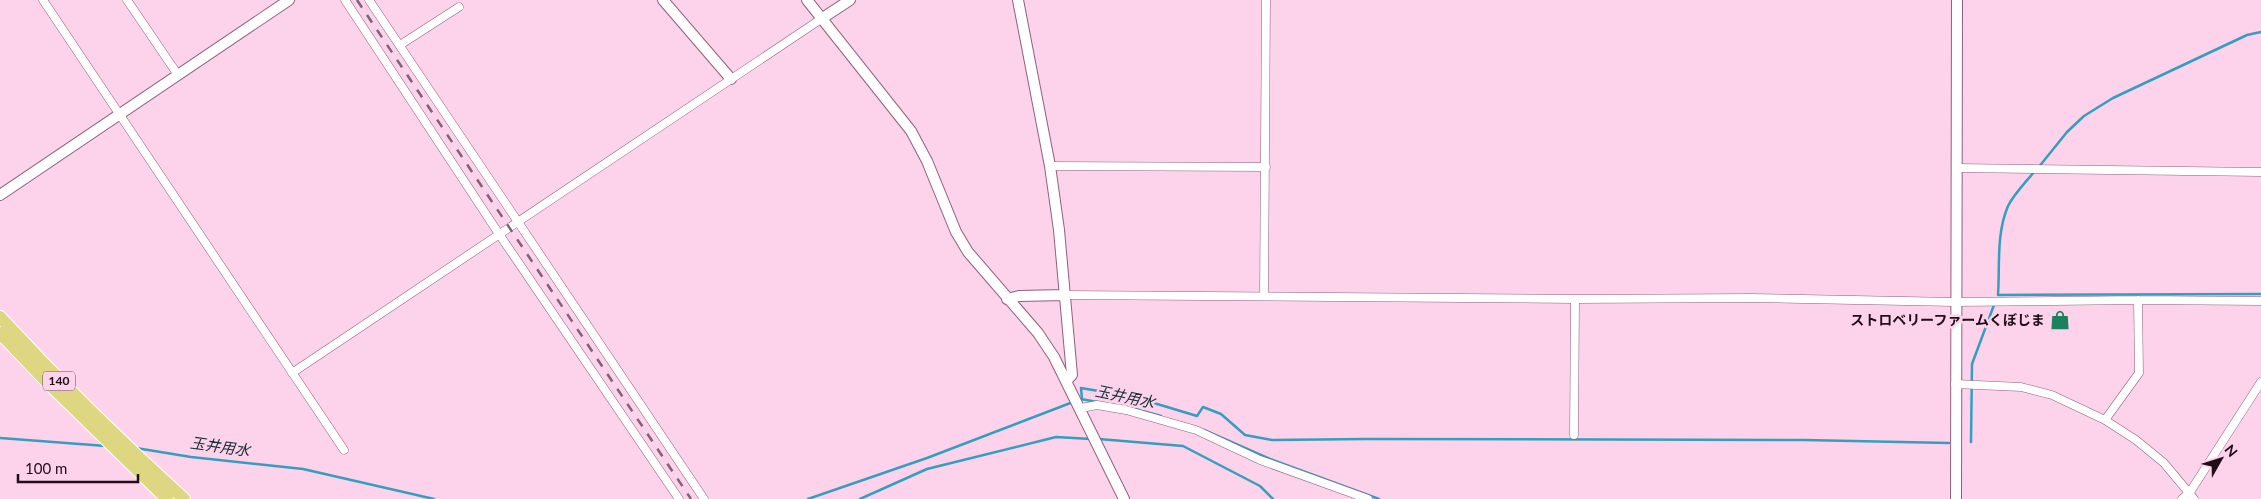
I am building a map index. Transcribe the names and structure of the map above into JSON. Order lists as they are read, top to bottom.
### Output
{
  "streets": {
    "highway": ["140"]
  },
  "water": ["玉井用水"],
  "places": {
    "shop": ["ストロベリーファームくぼじま"]
  },
  "scale_bar": "100 m",
  "north": "top right"
}
